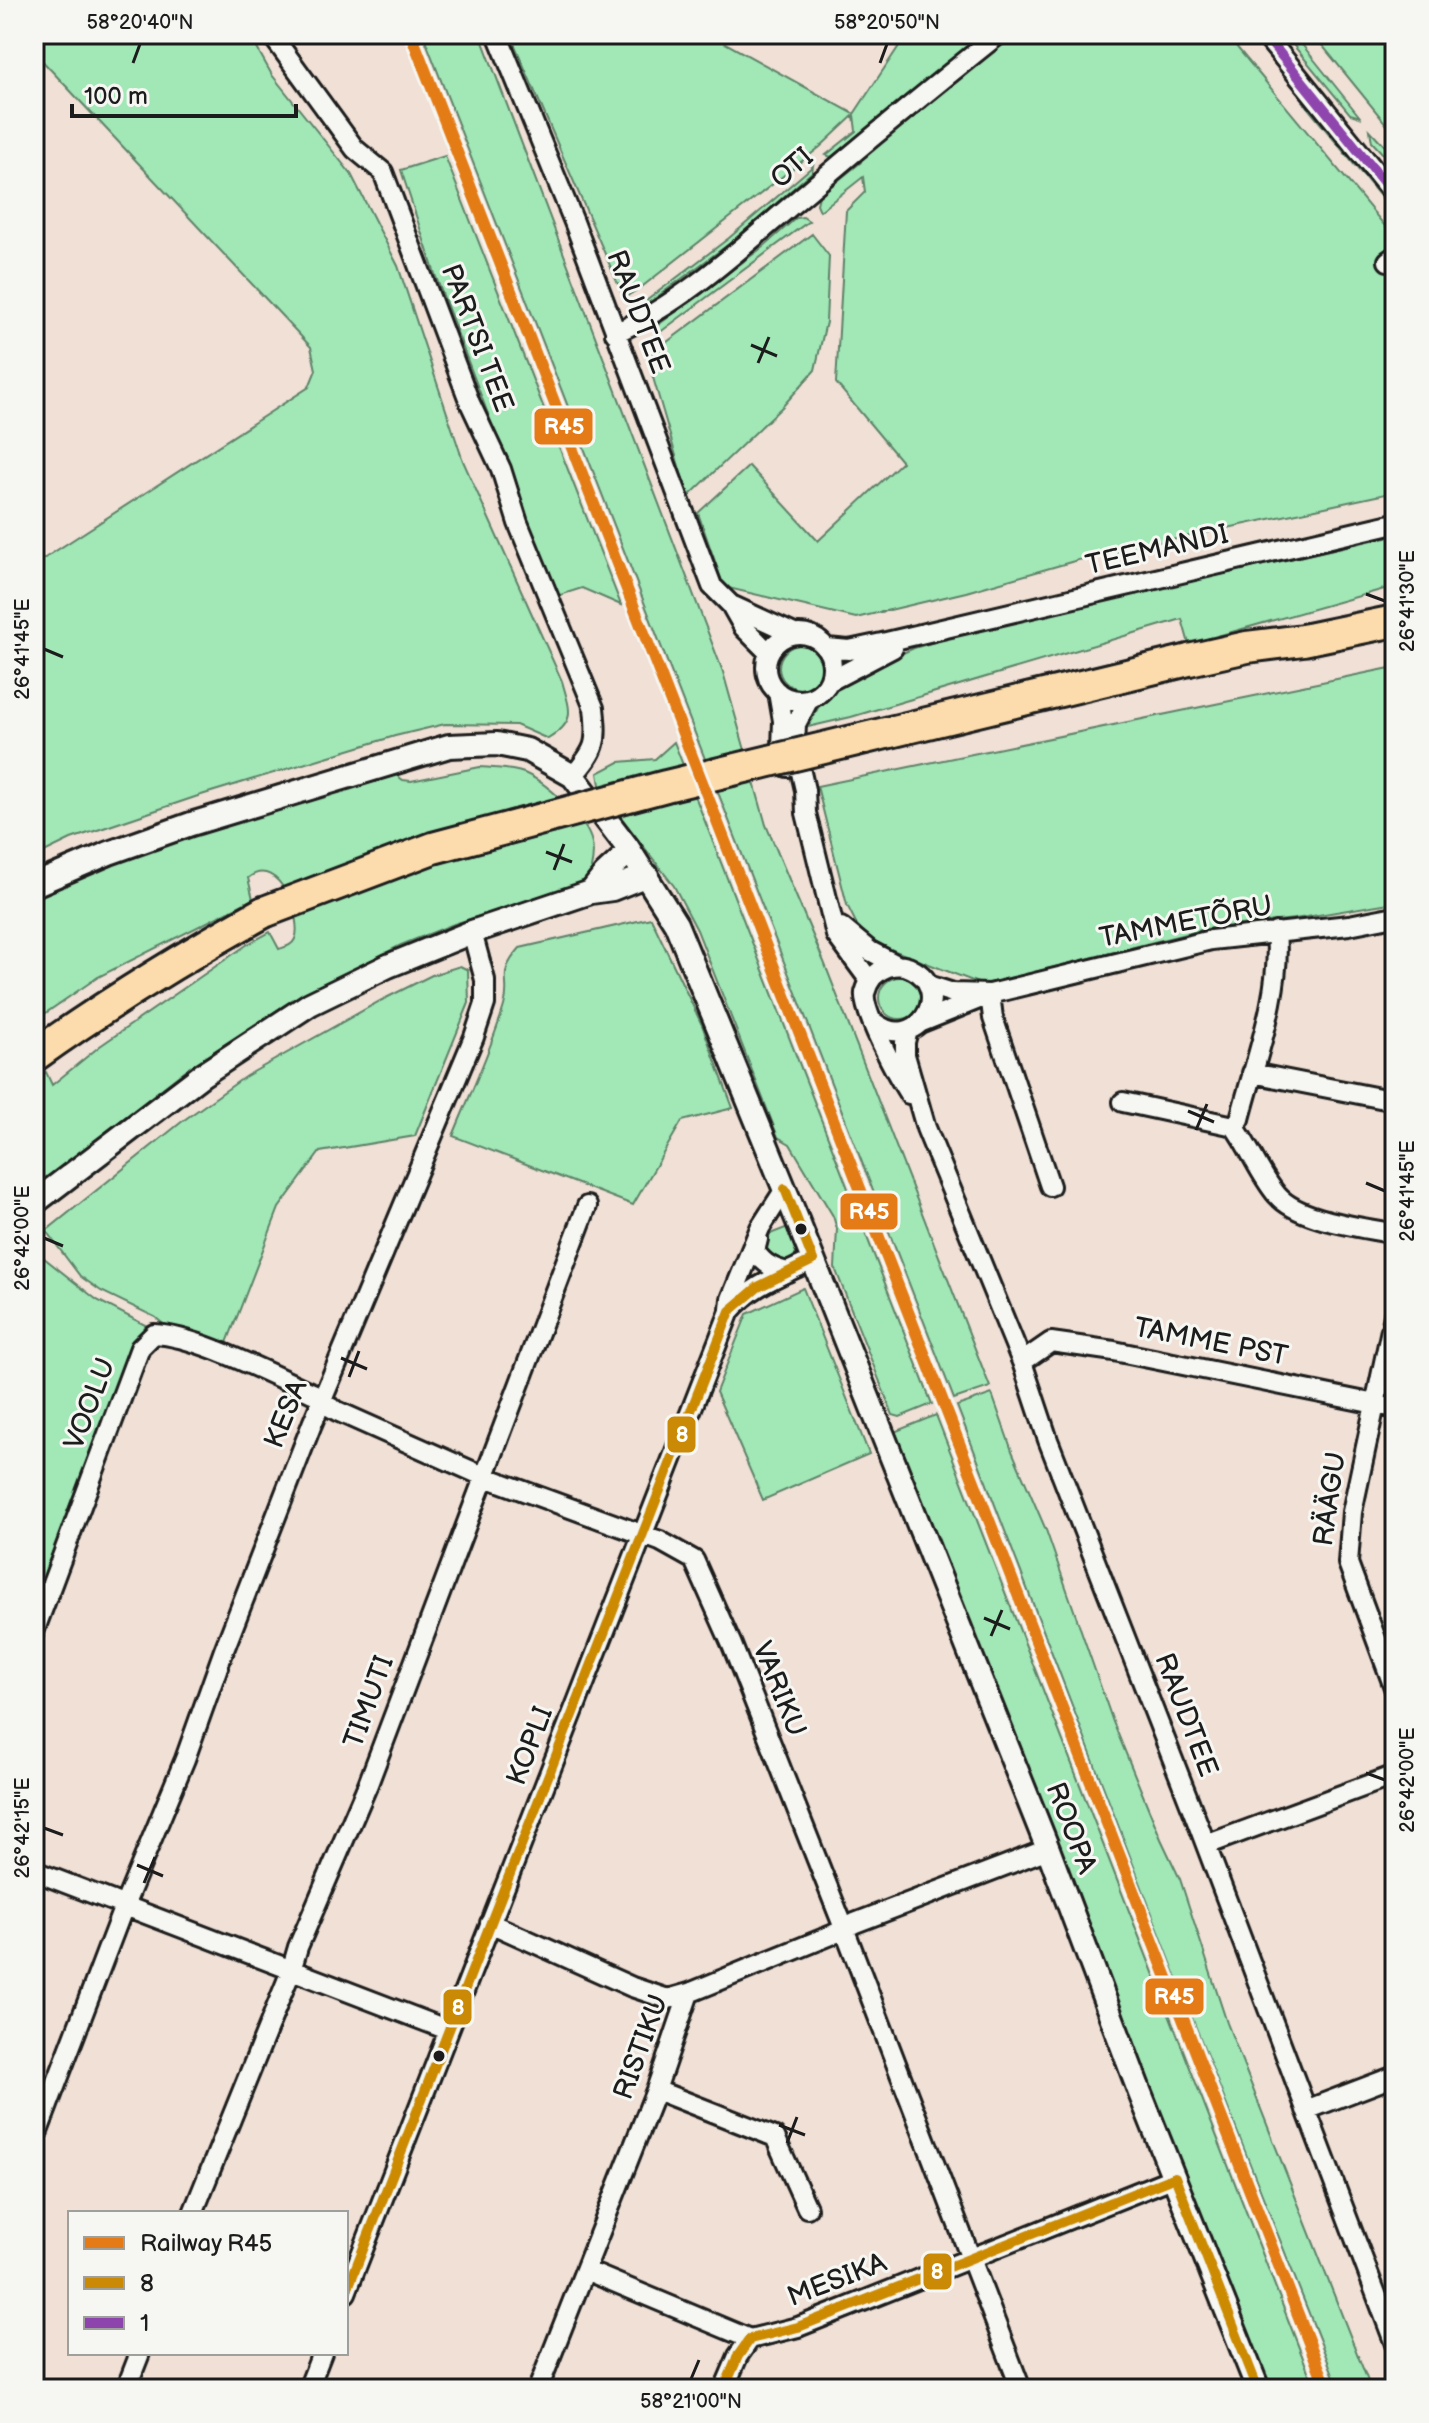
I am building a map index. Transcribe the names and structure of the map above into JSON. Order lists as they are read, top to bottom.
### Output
{
  "streets": {
    "street": [
      "OTI",
      "RAUDTEE",
      "PARTSI TEE",
      "TEEMANDI",
      "TAMMETÕRU",
      "TAMME PST",
      "VOOLU",
      "KESA",
      "RÄÄGU",
      "VARIKU",
      "TIMUTI",
      "KOPLI",
      "ROOPA",
      "RISTIKU",
      "MESIKA"
    ]
  },
  "crossings": [
    ["OTI", "RAUDTEE"],
    ["RAUDTEE", "TEEMANDI"],
    ["RAUDTEE", "TAMMETÕRU"],
    ["RAUDTEE", "TAMME PST"],
    ["PARTSI TEE", "ROOPA"],
    ["TAMME PST", "RÄÄGU"],
    ["VOOLU", "VARIKU"],
    ["KESA", "VARIKU"],
    ["VARIKU", "TIMUTI"],
    ["VARIKU", "KOPLI"],
    ["VARIKU", "RISTIKU"],
    ["VARIKU", "MESIKA"],
    ["KOPLI", "ROOPA"],
    ["ROOPA", "RISTIKU"],
    ["ROOPA", "MESIKA"]
  ],
  "lines": ["rail line R45", "transit line 1", "transit line 8"],
  "legend": ["Railway R45", "8", "1"],
  "scale_bar": "100 m",
  "coordinates": [
    "58°20'40\"N",
    "58°20'50\"N",
    "26°41'30\"E",
    "26°41'45\"E",
    "26°42'00\"E",
    "26°42'15\"E",
    "58°21'00\"N"
  ]
}
